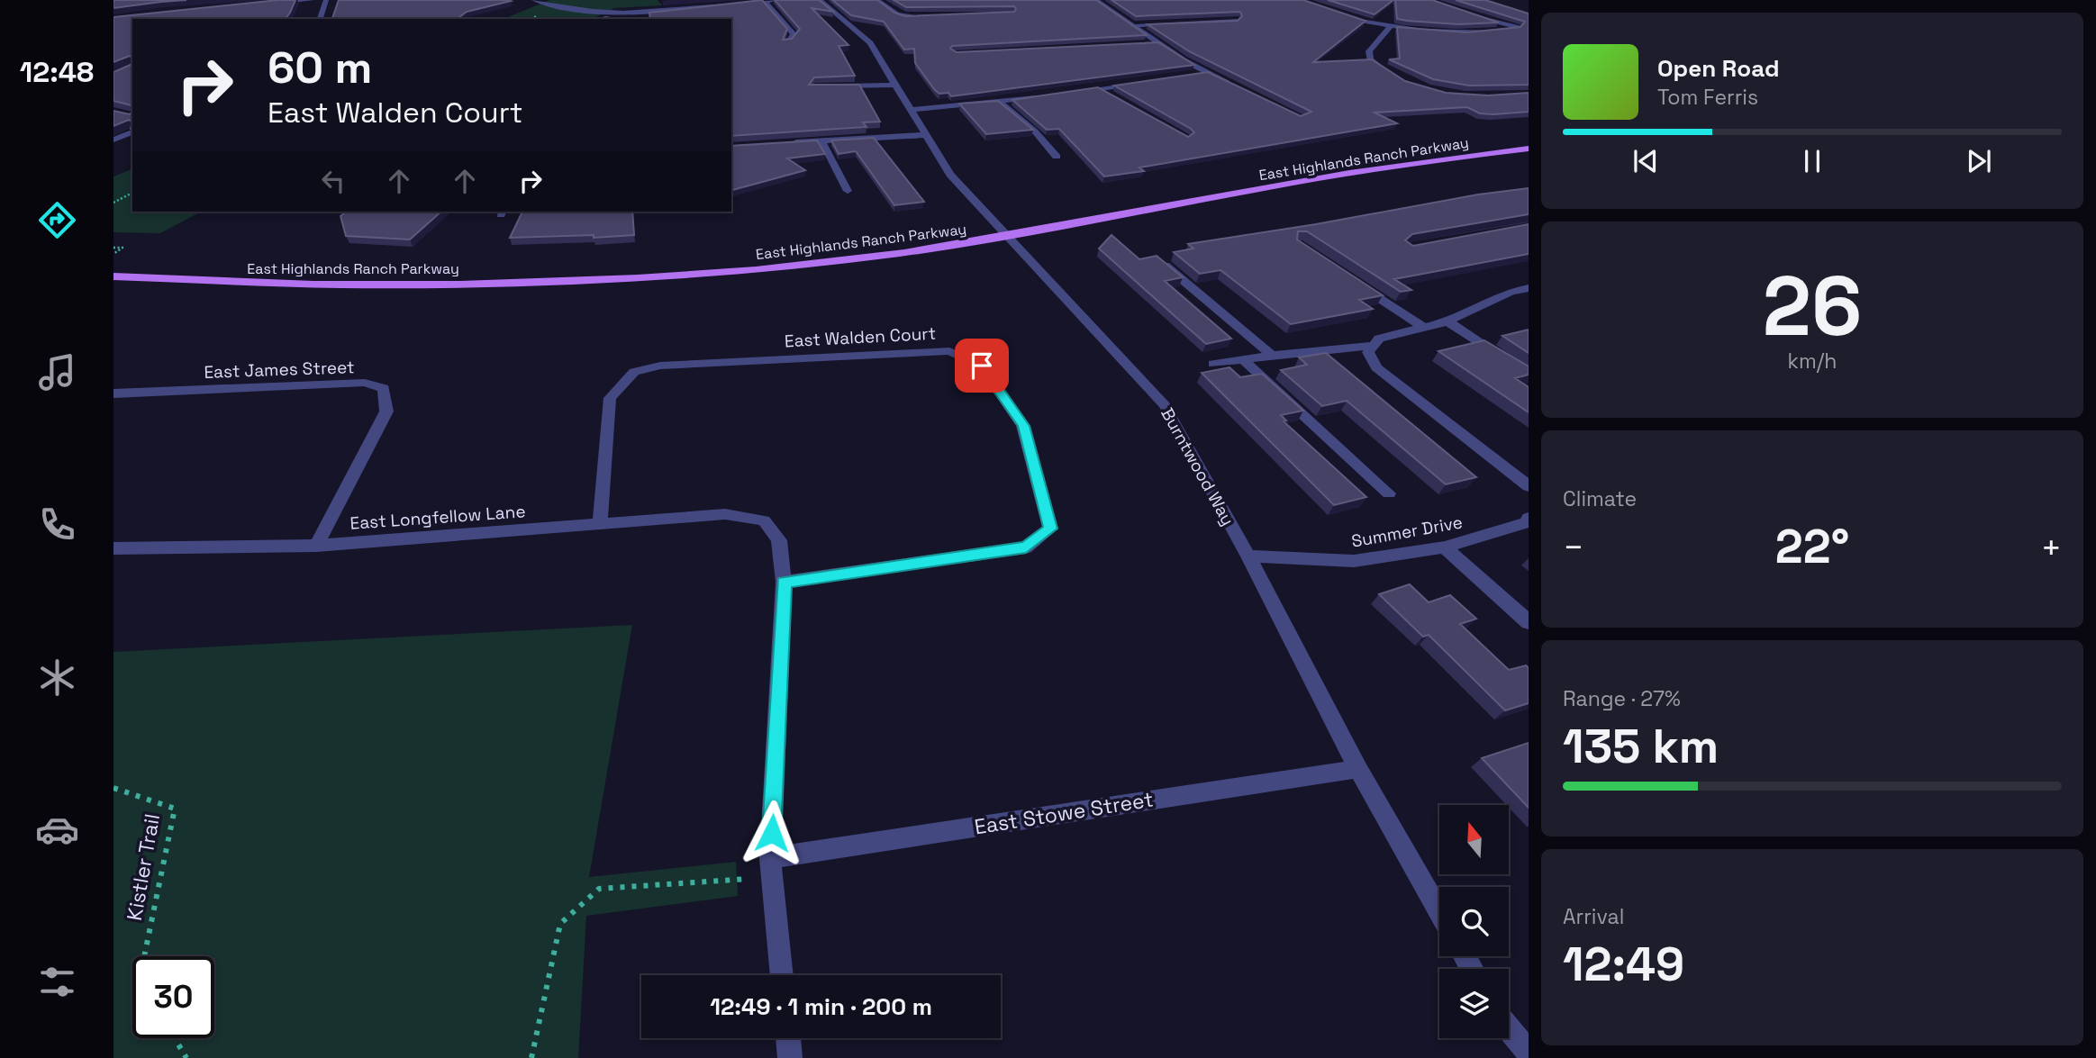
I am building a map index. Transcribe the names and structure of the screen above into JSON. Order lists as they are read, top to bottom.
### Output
{
  "streets": {
    "main road": ["East Highlands Ranch Parkway"],
    "street": [
      "East Walden Court",
      "East James Street",
      "Burntwood Way",
      "East Longfellow Lane",
      "Summer Drive",
      "East Stowe Street"
    ],
    "path": ["Kistler Trail"]
  },
  "crossings": [
    ["East Highlands Ranch Parkway", "Burntwood Way"],
    ["East Walden Court", "East Longfellow Lane"],
    ["East James Street", "East Longfellow Lane"],
    ["Burntwood Way", "Summer Drive"],
    ["Burntwood Way", "East Stowe Street"]
  ],
  "north": "top",
  "page": {
    "tabs": "12:48",
    "turn": ["60 m", "East Walden Court"],
    "song": ["Open Road", "Tom Ferris"],
    "tile": [
      ["26", "km/h"],
      "Climate",
      ["Range · 27%", "135 km"],
      ["Arrival", "12:49"]
    ],
    "heat": ["−", "22°", "+"],
    "limit": "30",
    "trip": "12:49 · 1 min · 200 m"
  }
}
